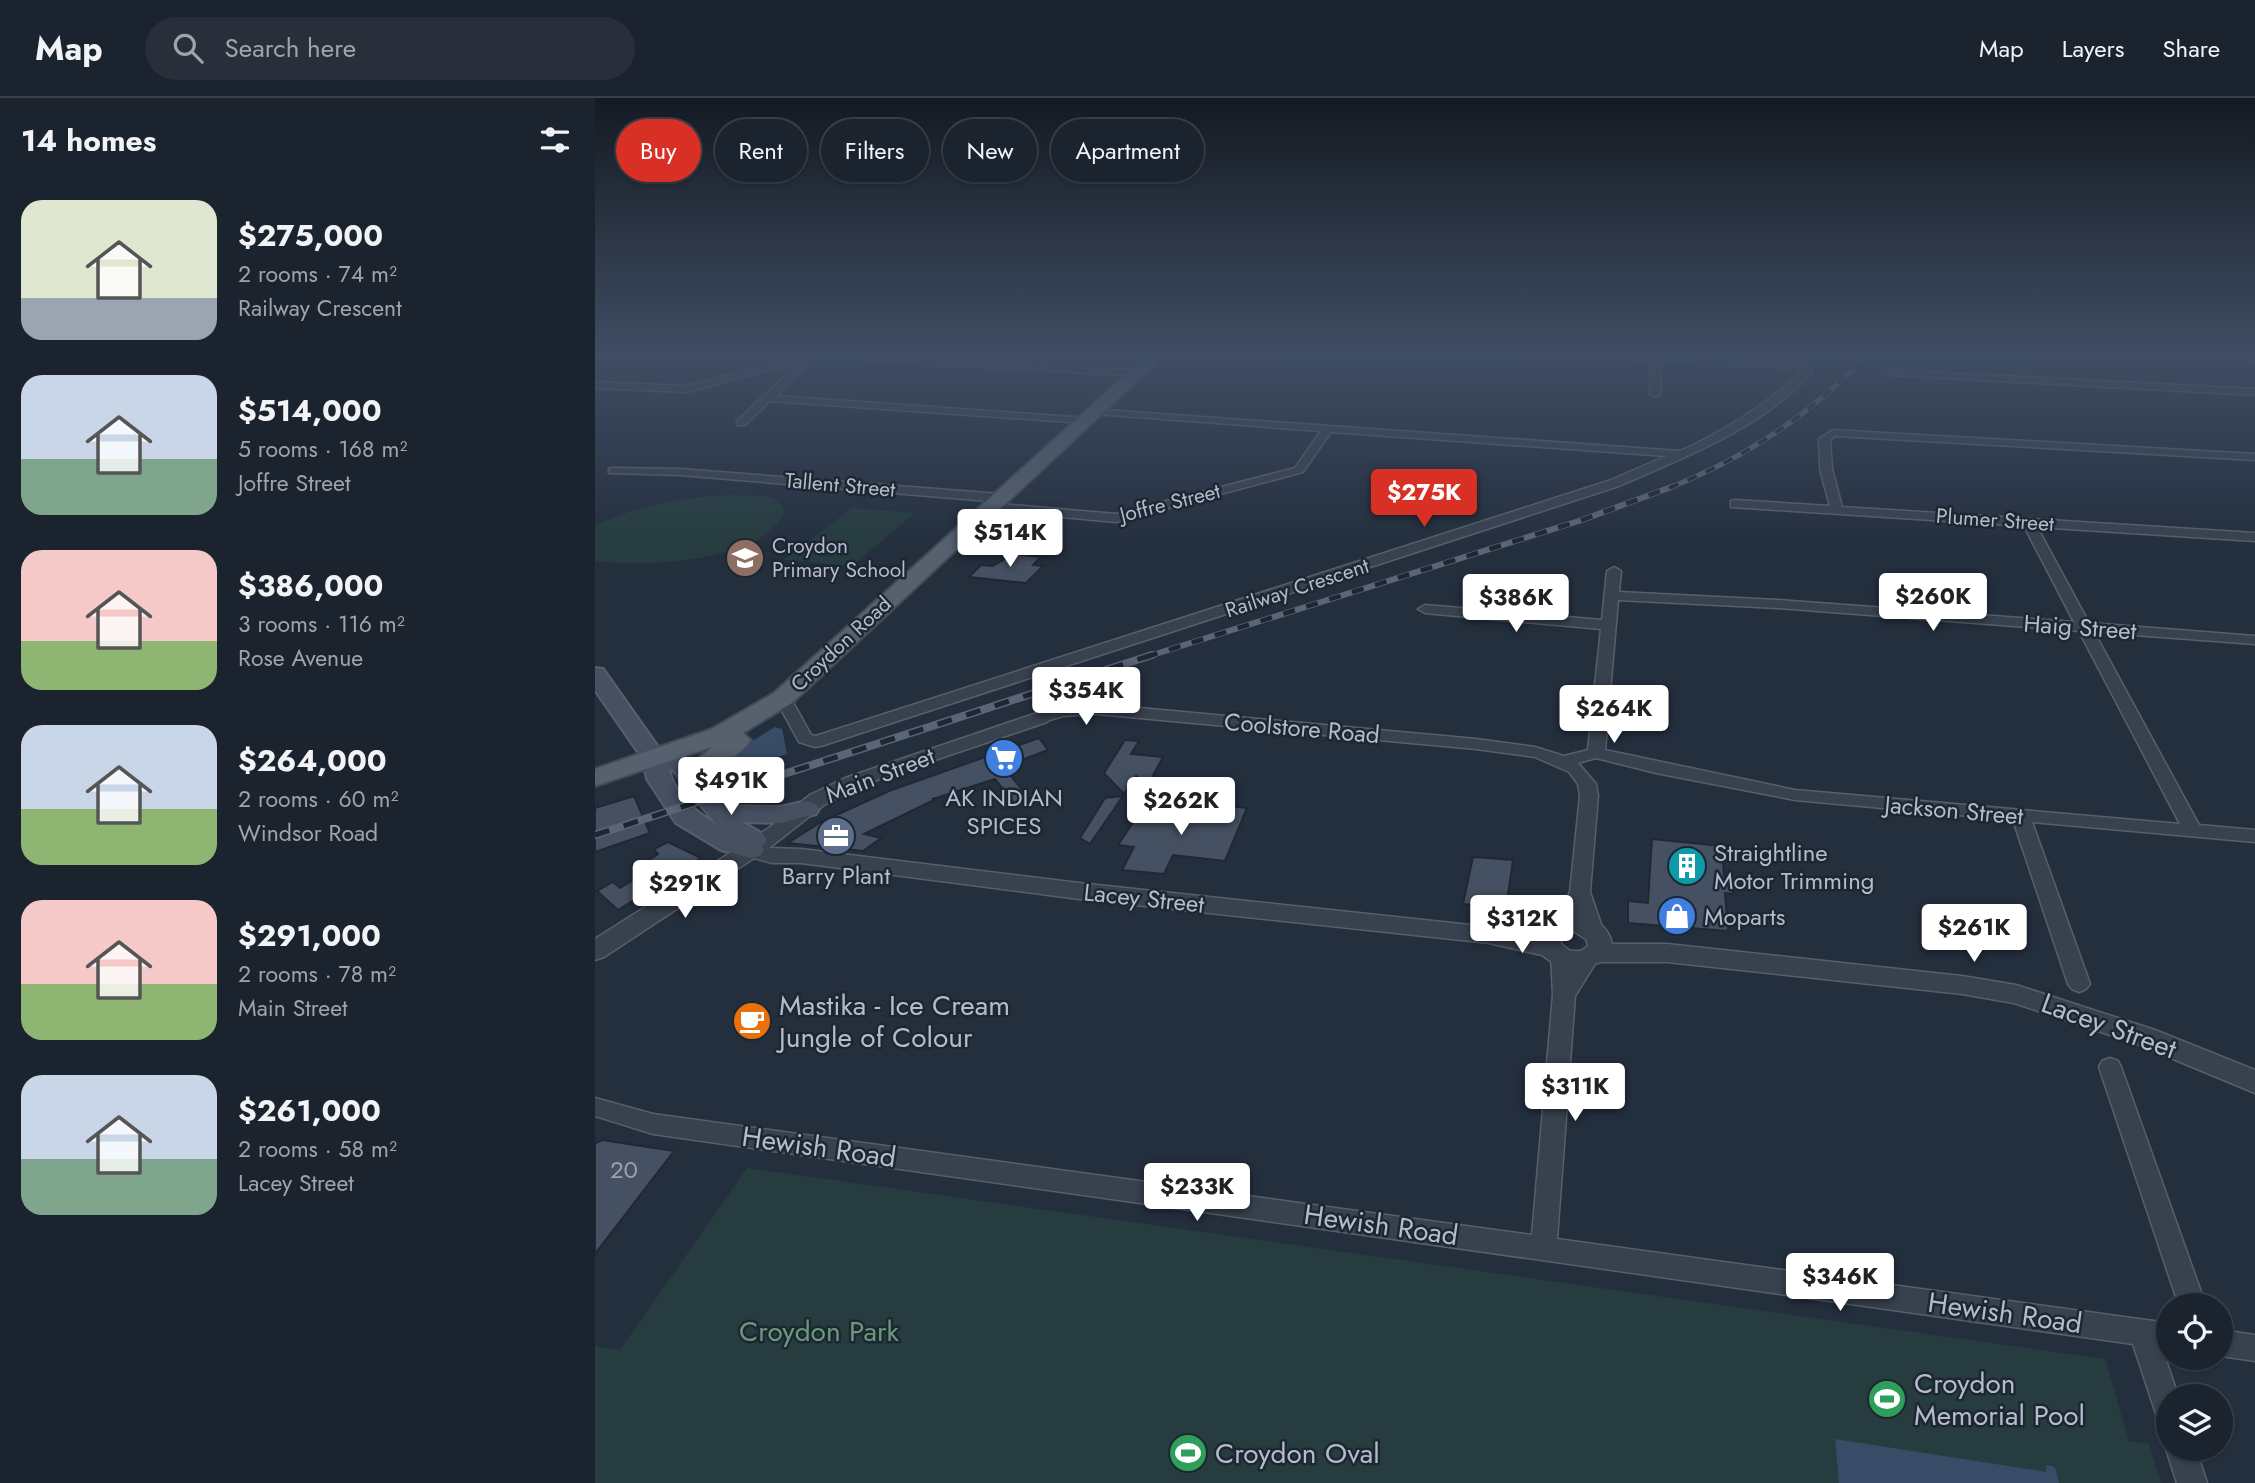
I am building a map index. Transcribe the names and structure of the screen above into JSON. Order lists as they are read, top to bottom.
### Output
{
  "streets": {
    "main road": ["Croydon Road"],
    "street": [
      "Tallent Street",
      "Joffre Street",
      "Plumer Street",
      "Railway Crescent",
      "Haig Street",
      "Coolstore Road",
      "Main Street",
      "Jackson Street",
      "Lacey Street",
      "Hewish Road"
    ]
  },
  "crossings": [
    ["Tallent Street", "Joffre Street"],
    ["Tallent Street", "Croydon Road"],
    ["Joffre Street", "Croydon Road"],
    ["Railway Crescent", "Croydon Road"],
    ["Coolstore Road", "Main Street"],
    ["Main Street", "Lacey Street"]
  ],
  "parks": ["Croydon Park"],
  "places": {
    "school or university": ["Croydon Primary School"],
    "supermarket": ["AK INDIAN SPICES"],
    "office": ["Barry Plant"],
    "building": ["Straightline Motor Trimming"],
    "shop": ["Moparts"],
    "cafe": ["Mastika - Ice Cream Jungle of Colour"],
    "sports": ["Croydon Memorial Pool", "Croydon Oval"]
  },
  "house_numbers": ["20"],
  "page": {
    "header": "Map",
    "search": "Search here",
    "nav": ["Map", "Layers", "Share"],
    "heading": "14 homes",
    "chip": [
      "Buy",
      "Rent",
      "Filters",
      "New",
      "Apartment"
    ],
    "list": [
      {
        "name": "$275,000",
        "note": "2 rooms · 74 m² · Railway Crescent"
      },
      {
        "name": "$514,000",
        "note": "5 rooms · 168 m² · Joffre Street"
      },
      {
        "name": "$386,000",
        "note": "3 rooms · 116 m² · Rose Avenue"
      },
      {
        "name": "$264,000",
        "note": "2 rooms · 60 m² · Windsor Road"
      },
      {
        "name": "$291,000",
        "note": "2 rooms · 78 m² · Main Street"
      },
      {
        "name": "$261,000",
        "note": "2 rooms · 58 m² · Lacey Street"
      }
    ],
    "price": [
      "$275K",
      "$514K",
      "$260K",
      "$386K",
      "$354K",
      "$264K",
      "$491K",
      "$262K",
      "$291K",
      "$312K",
      "$261K",
      "$311K",
      "$233K",
      "$346K"
    ]
  }
}
